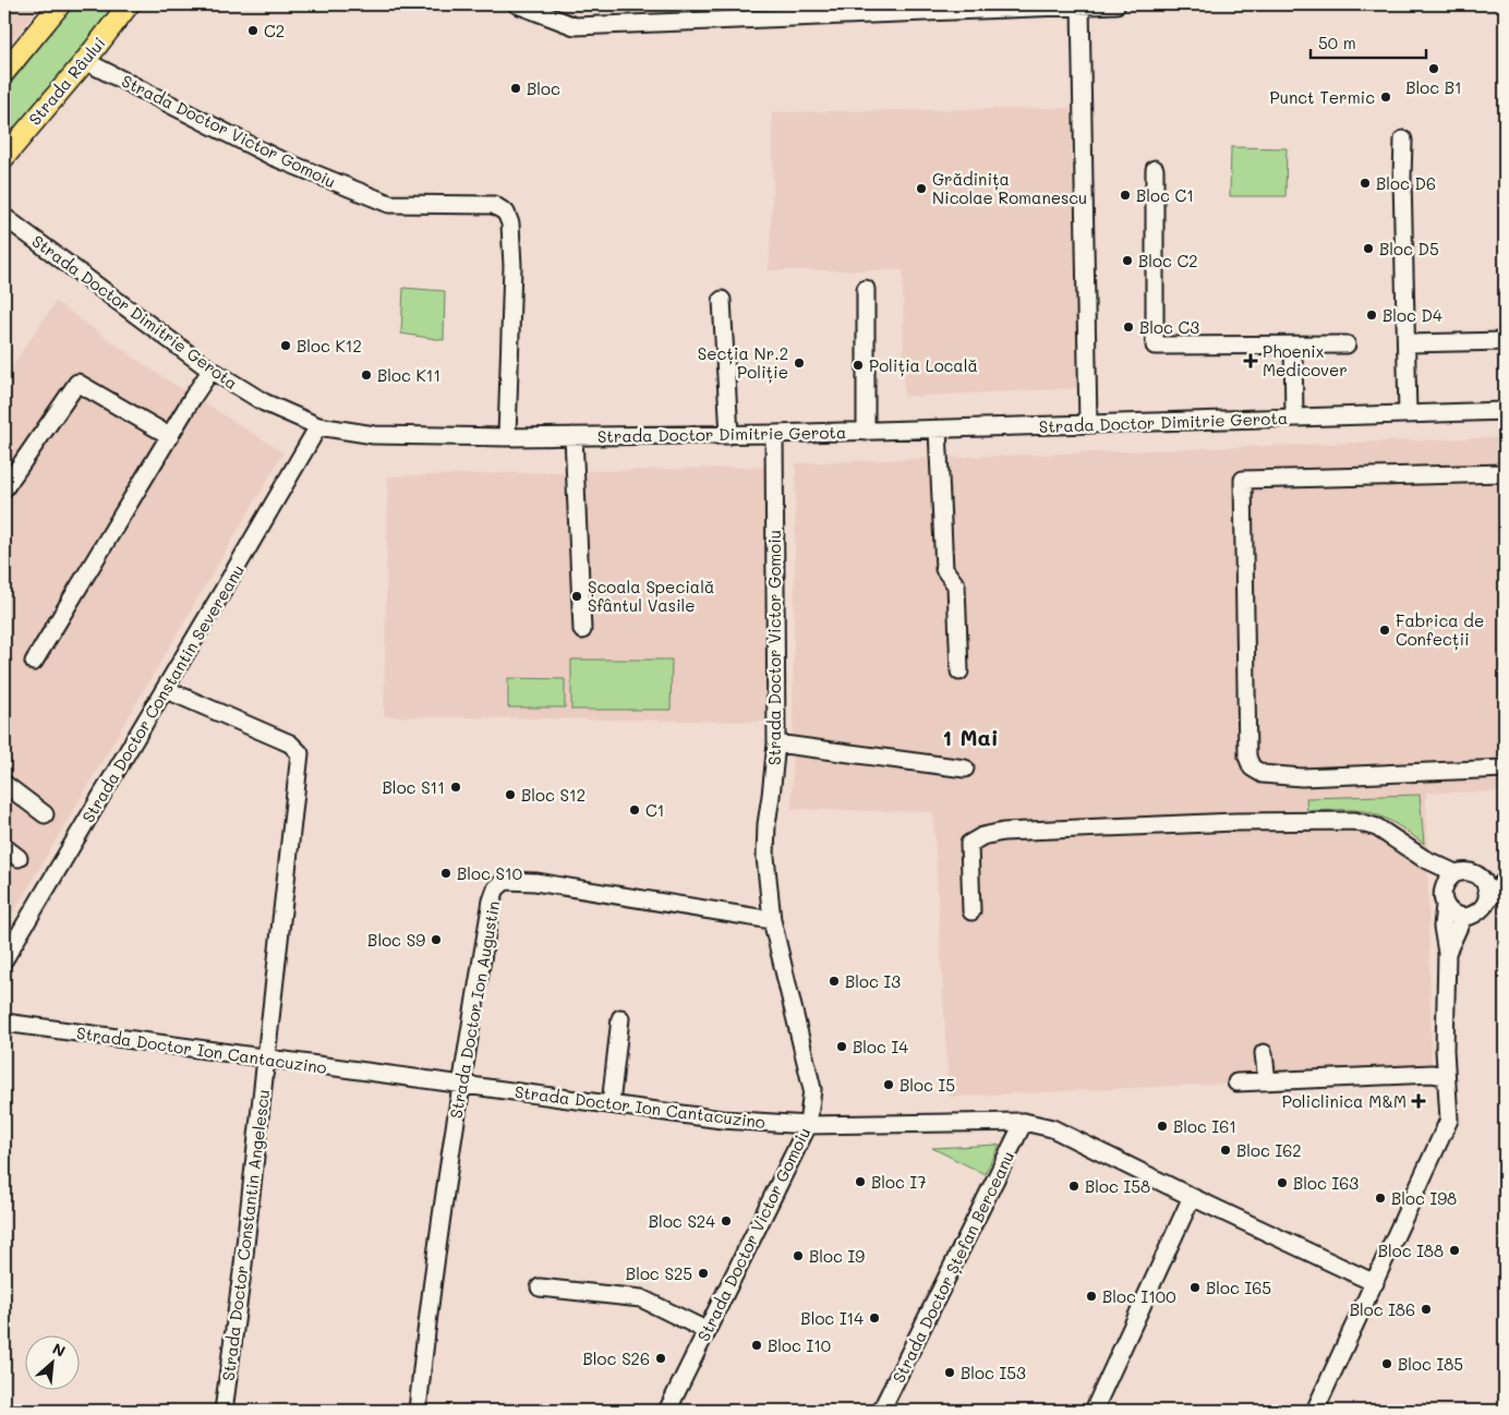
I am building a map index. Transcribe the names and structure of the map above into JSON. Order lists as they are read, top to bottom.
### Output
{
  "streets": {
    "main road": ["Strada Râului"],
    "street": [
      "Strada Doctor Victor Gomoiu",
      "Strada Doctor Dimitrie Gerota",
      "Strada Doctor Constantin Severeanu",
      "Strada Doctor Ion Augustin",
      "Strada Doctor Ion Cantacuzino",
      "Strada Doctor Constantin Angelescu",
      "Strada Doctor Ștefan Berceanu"
    ]
  },
  "crossings": [
    ["Strada Râului", "Strada Doctor Victor Gomoiu"],
    ["Strada Doctor Victor Gomoiu", "Strada Doctor Dimitrie Gerota"],
    ["Strada Doctor Victor Gomoiu", "Strada Doctor Ion Augustin"],
    ["Strada Doctor Victor Gomoiu", "Strada Doctor Ion Cantacuzino"],
    ["Strada Doctor Dimitrie Gerota", "Strada Doctor Constantin Severeanu"],
    ["Strada Doctor Constantin Severeanu", "Strada Doctor Constantin Angelescu"],
    ["Strada Doctor Ion Augustin", "Strada Doctor Ion Cantacuzino"],
    ["Strada Doctor Ion Cantacuzino", "Strada Doctor Constantin Angelescu"],
    ["Strada Doctor Ion Cantacuzino", "Strada Doctor Ștefan Berceanu"]
  ],
  "districts": ["1 Mai"],
  "places": {
    "other": [
      "C2",
      "Bloc B1",
      "Bloc",
      "Punct Termic",
      "Bloc D6",
      "Grădinița Nicolae Romanescu",
      "Bloc C1",
      "Bloc D5",
      "Bloc C2",
      "Bloc D4",
      "Bloc C3",
      "Bloc K12",
      "Secția Nr.2 Poliție",
      "Poliția Locală",
      "Bloc K11",
      "Școala Specială Sfântul Vasile",
      "Fabrica de Confecții",
      "Bloc S11",
      "Bloc S12",
      "C1",
      "Bloc S10",
      "Bloc S9",
      "Bloc I3",
      "Bloc I4",
      "Bloc I5",
      "Bloc I61",
      "Bloc I62",
      "Bloc I7",
      "Bloc I63",
      "Bloc I58",
      "Bloc I98",
      "Bloc S24",
      "Bloc I88",
      "Bloc I9",
      "Bloc S25",
      "Bloc I65",
      "Bloc I100",
      "Bloc I86",
      "Bloc I14",
      "Bloc I10",
      "Bloc S26",
      "Bloc I85",
      "Bloc I53"
    ],
    "health": ["Phoenix Medicover", "Policlinica M&M"]
  },
  "scale_bar": "50 m",
  "north": "top right"
}
